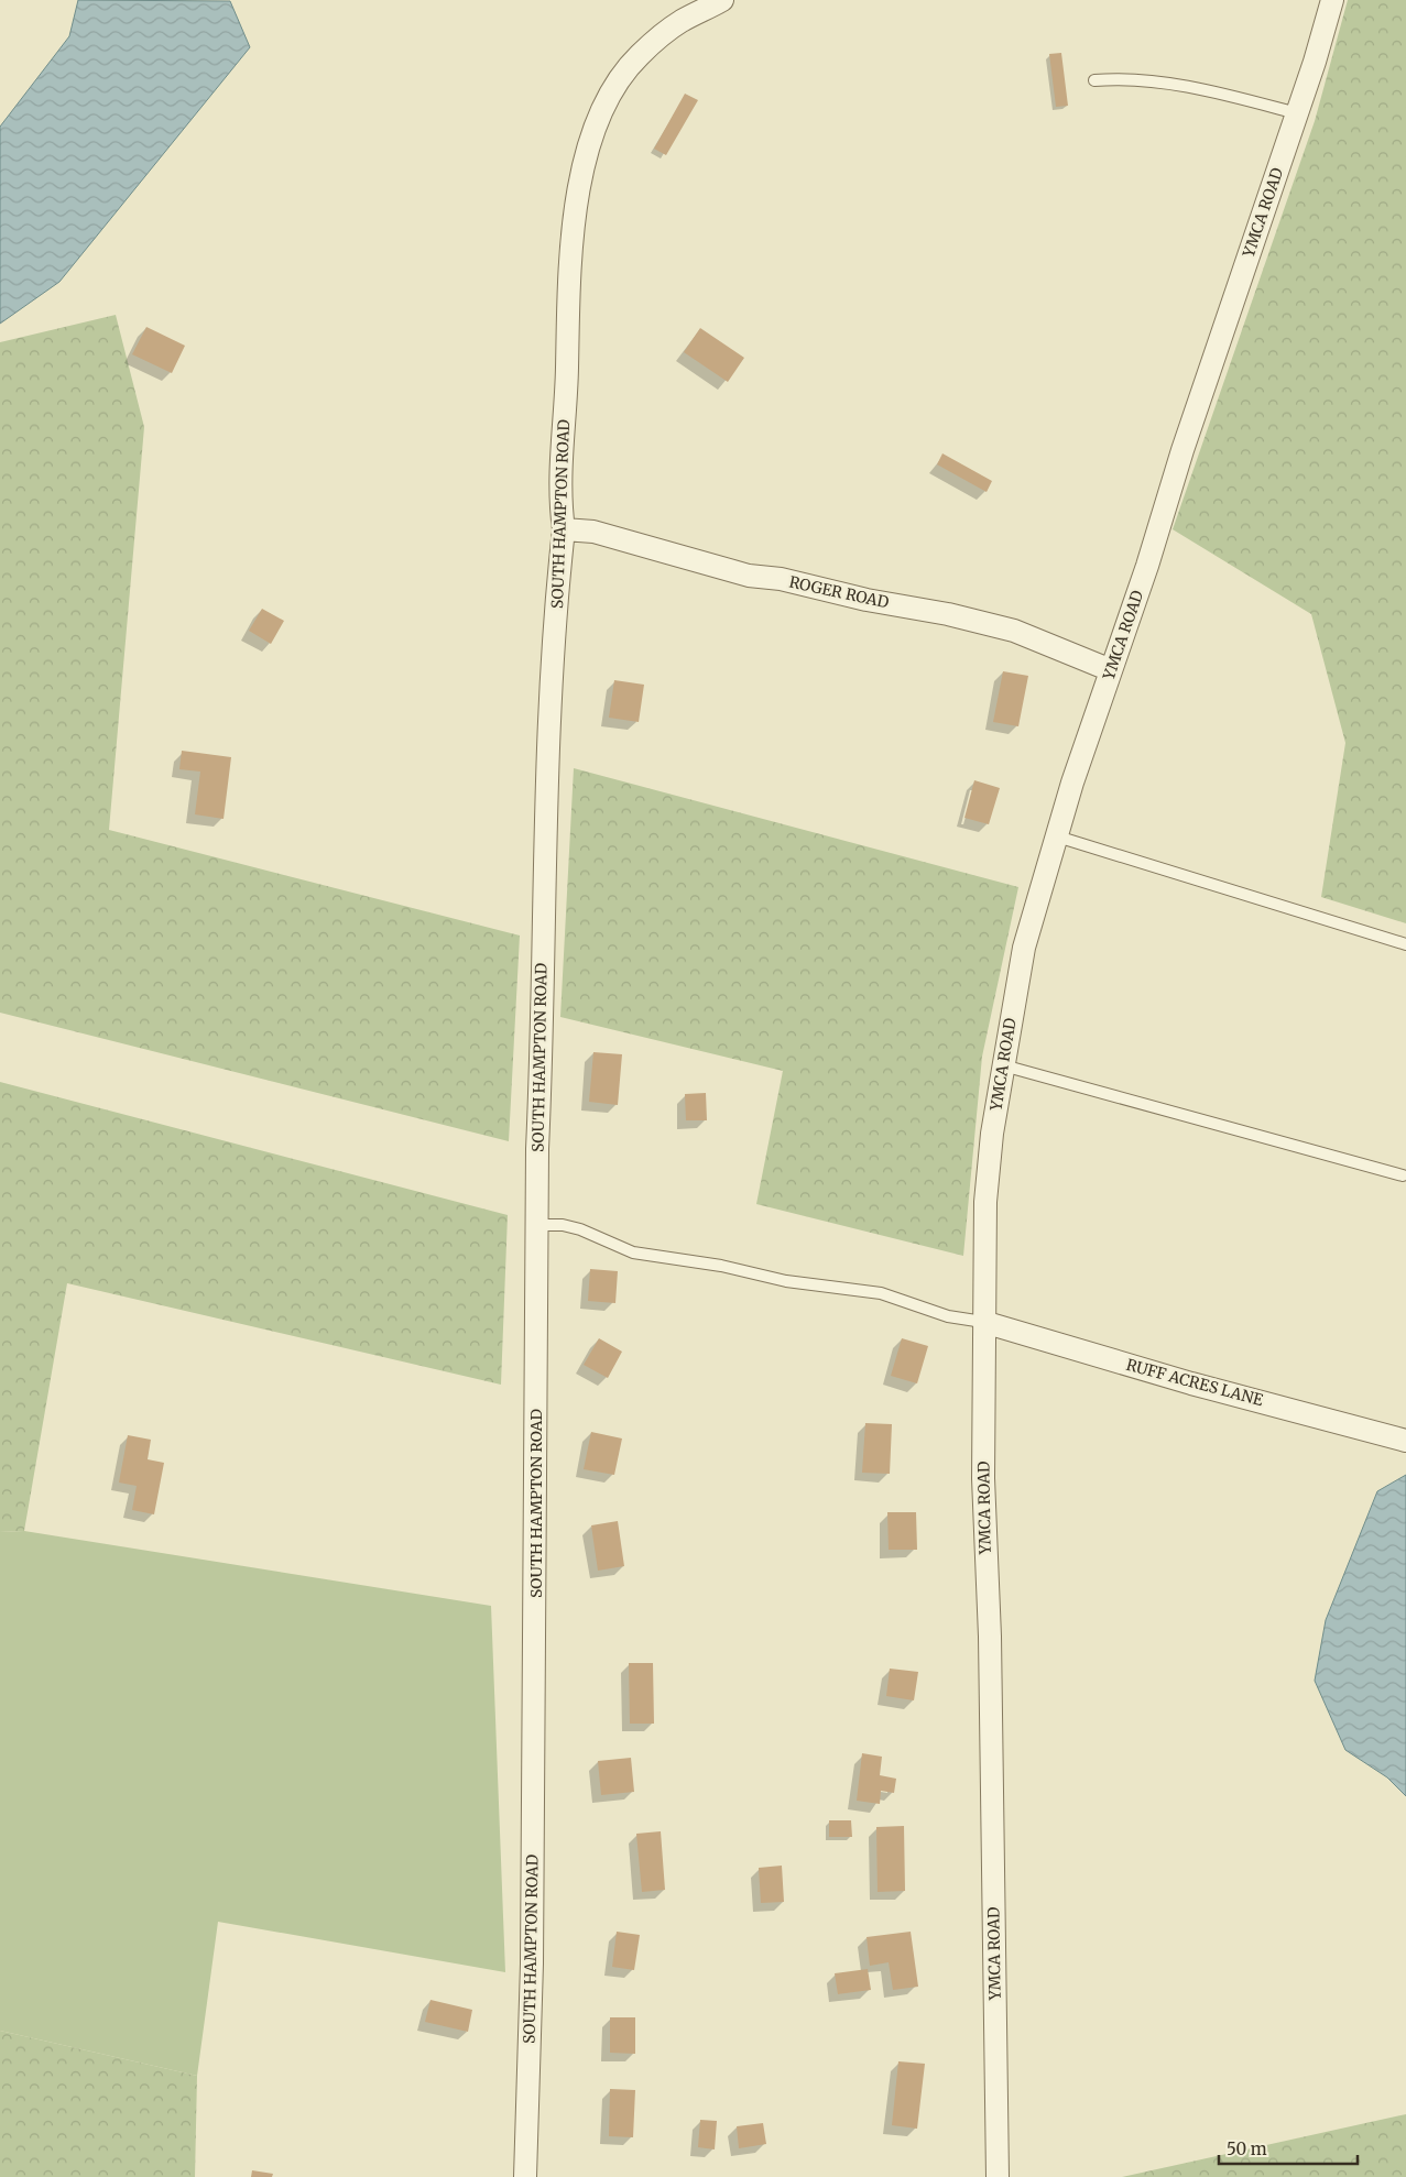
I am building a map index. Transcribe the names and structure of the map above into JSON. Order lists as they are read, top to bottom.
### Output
{
  "streets": {
    "street": [
      "YMCA ROAD",
      "SOUTH HAMPTON ROAD",
      "ROGER ROAD",
      "RUFF ACRES LANE"
    ]
  },
  "crossings": [
    ["YMCA ROAD", "ROGER ROAD"],
    ["YMCA ROAD", "RUFF ACRES LANE"],
    ["SOUTH HAMPTON ROAD", "ROGER ROAD"]
  ],
  "scale_bar": "50 m"
}
